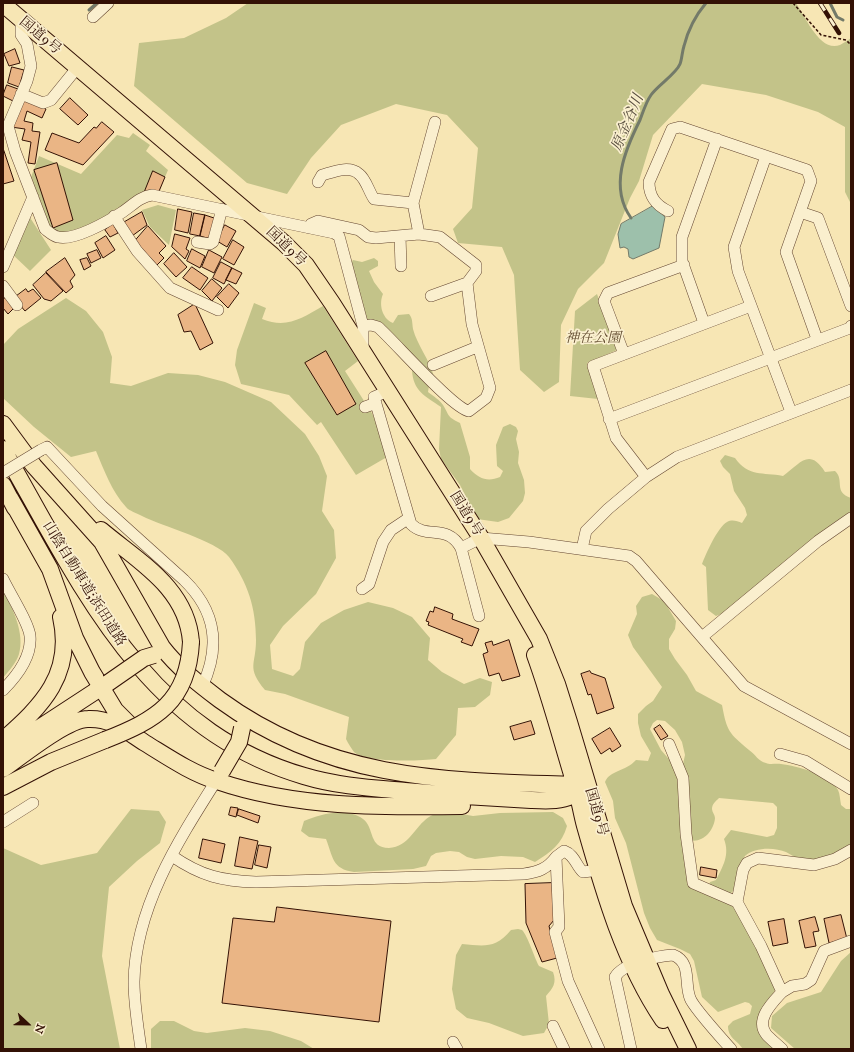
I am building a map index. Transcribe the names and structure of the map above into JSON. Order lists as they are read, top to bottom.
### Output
{
  "streets": {
    "highway": ["国道9号", "山陰自動車道;浜田道路"]
  },
  "water": ["原金谷川"],
  "parks": ["神在公園"],
  "north": "right"
}
